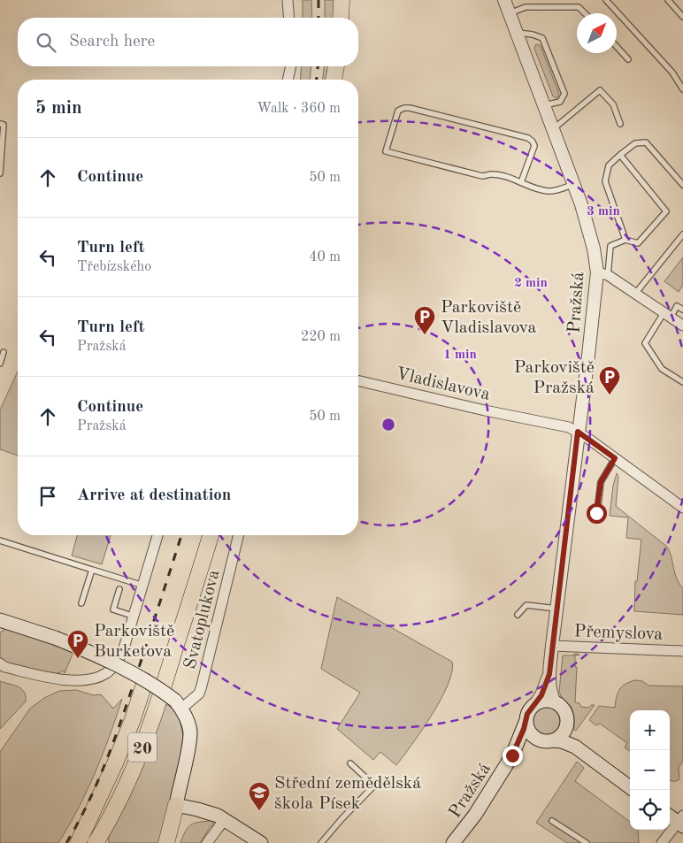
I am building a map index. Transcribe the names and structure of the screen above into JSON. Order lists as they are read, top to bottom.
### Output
{
  "streets": {
    "highway": ["20"],
    "main road": ["Pražská"],
    "street": ["Vladislavova", "Svatoplukova", "Přemyslova"]
  },
  "crossings": [
    ["Pražská", "Vladislavova"],
    ["Pražská", "Přemyslova"]
  ],
  "places": {
    "parking": ["Parkoviště Vladislavova", "Parkoviště Pražská", "Parkoviště Burketova"],
    "school or university": ["Střední zemědělská škola Písek"]
  },
  "north": "top right",
  "page": {
    "search": "Search here",
    "heading": ["5 min", "Walk · 360 m"],
    "list": [
      ["Continue", "50 m"],
      ["Turn left", "Třebízského", "40 m"],
      ["Turn left", "Pražská", "220 m"],
      ["Continue", "Pražská", "50 m"],
      "Arrive at destination"
    ],
    "map_buttons": ["+", "−"]
  },
  "rings": ["3 min", "2 min", "1 min"]
}
